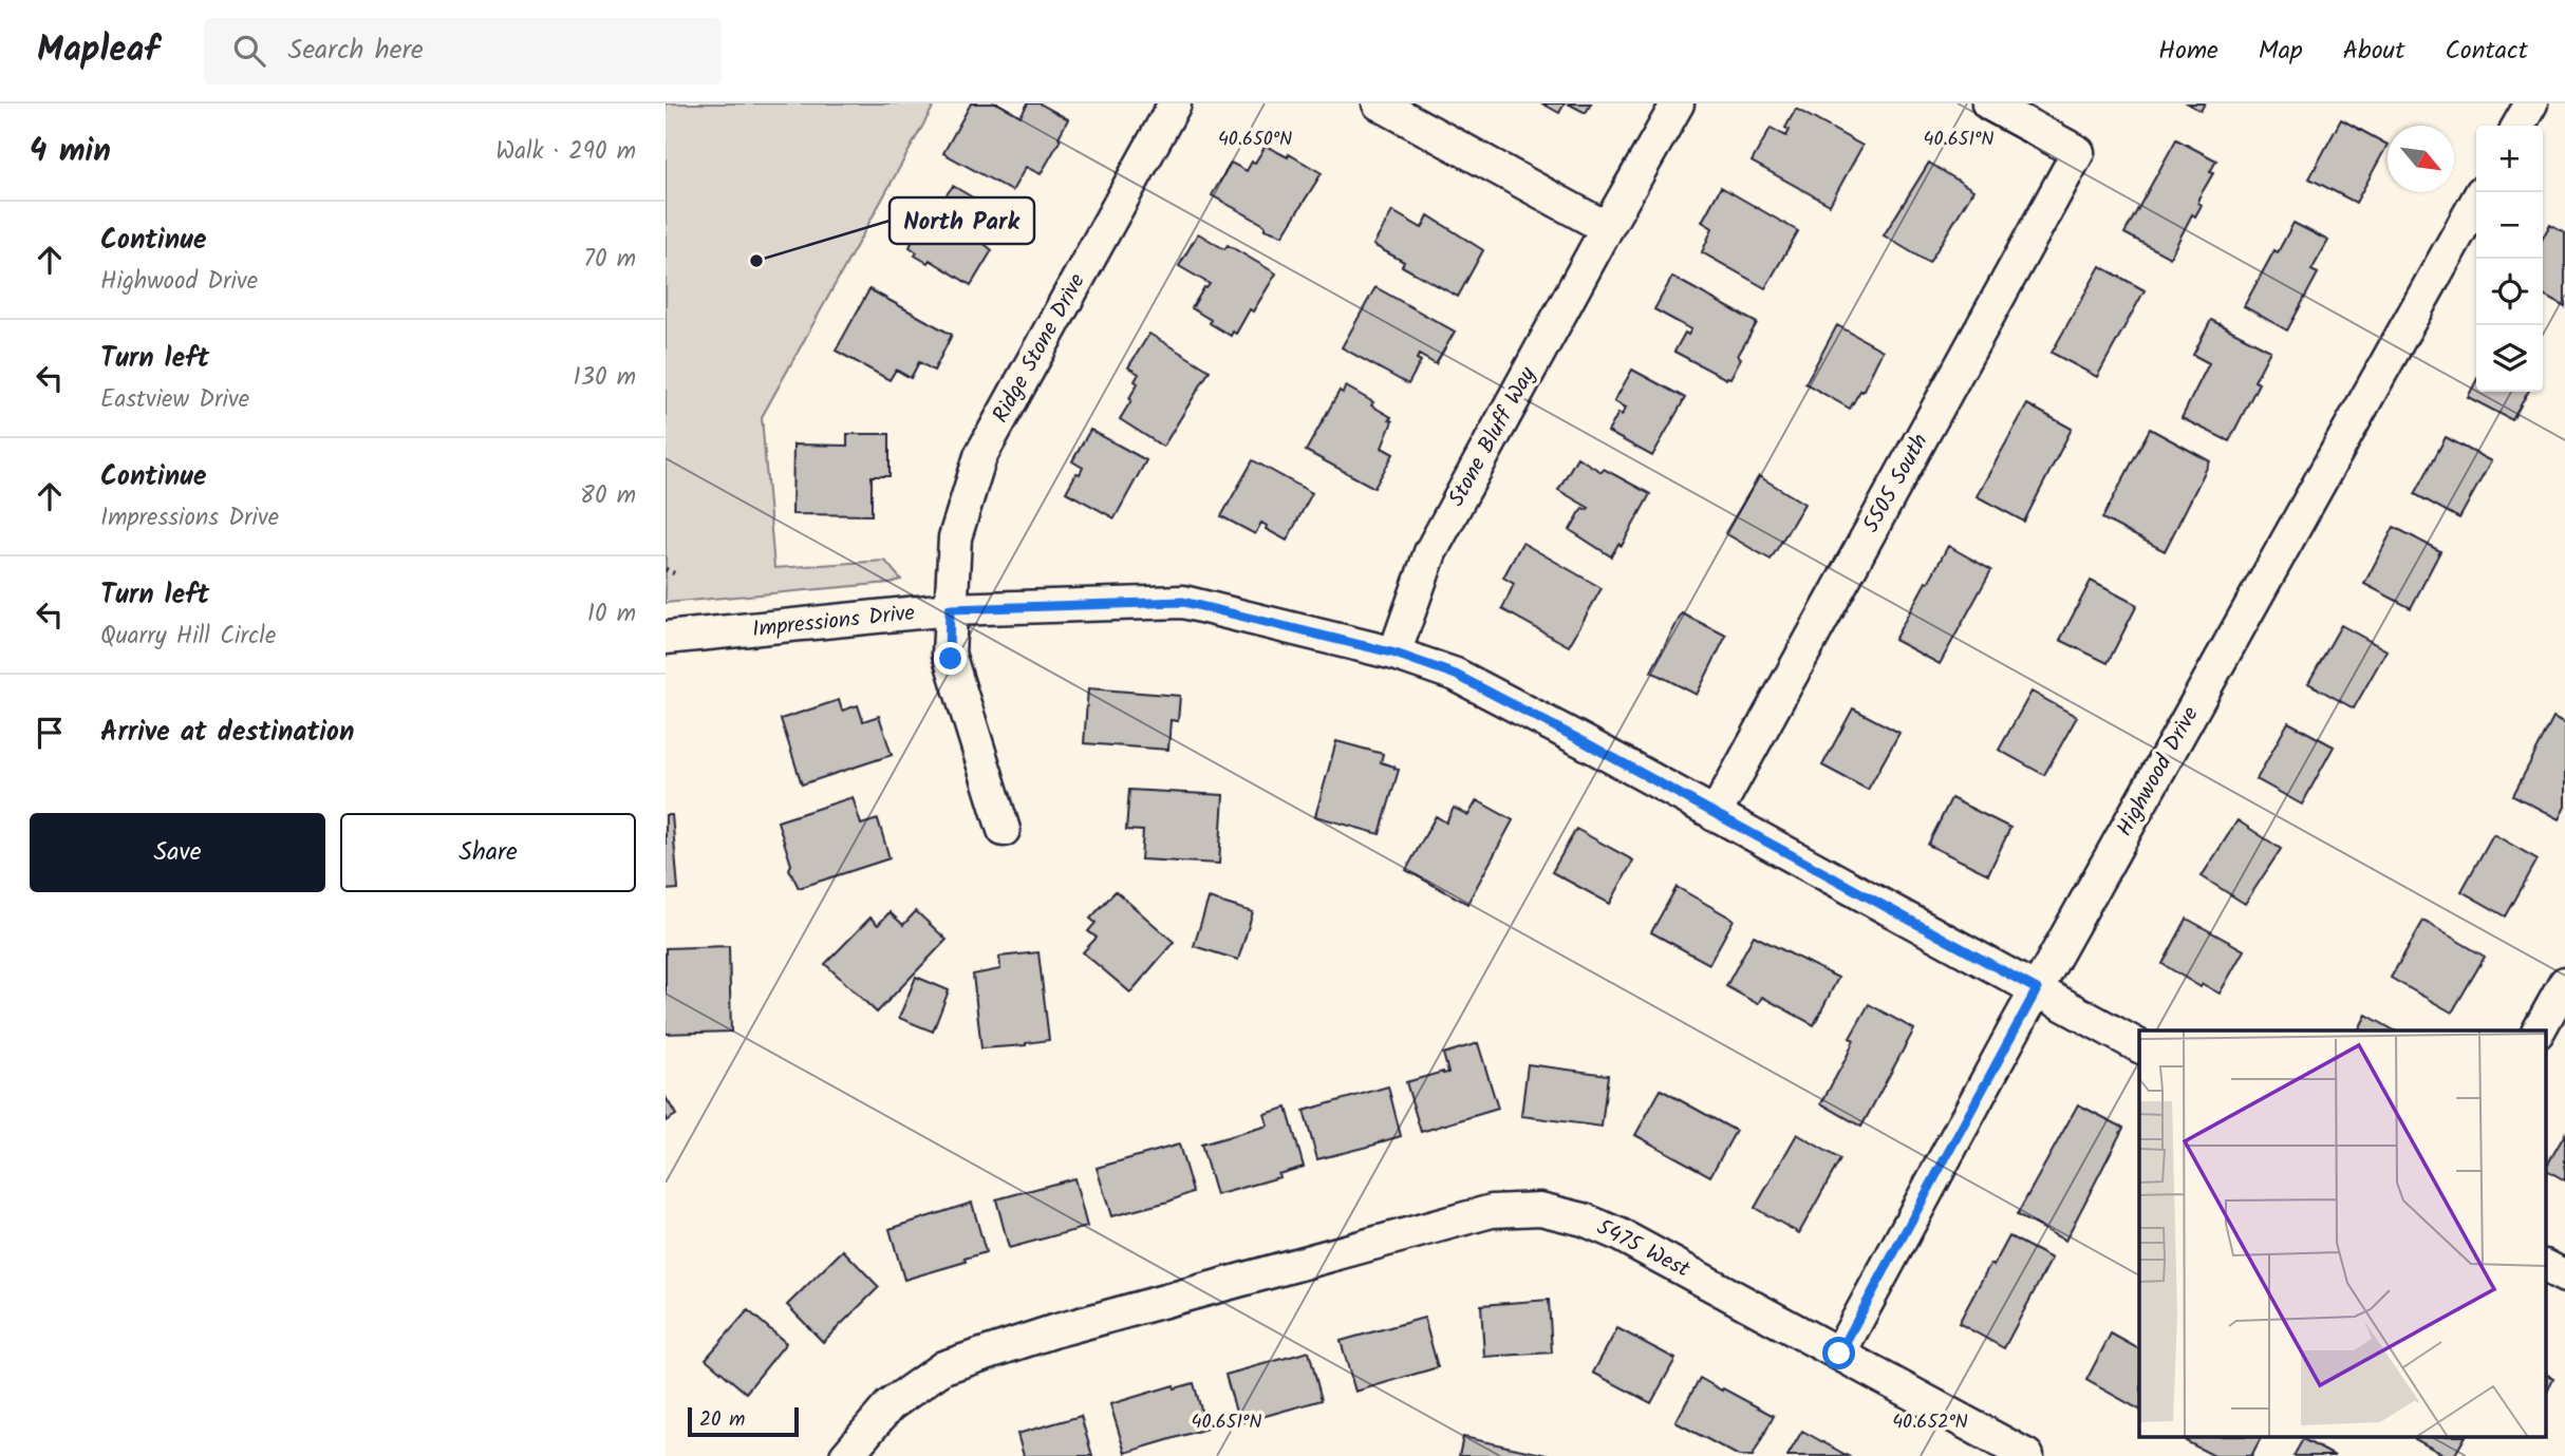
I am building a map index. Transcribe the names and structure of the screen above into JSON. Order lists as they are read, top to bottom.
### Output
{
  "streets": {
    "street": [
      "Ridge Stone Drive",
      "Stone Bluff Way",
      "5505 South",
      "Impressions Drive",
      "Highwood Drive",
      "5475 West"
    ]
  },
  "crossings": [
    ["Ridge Stone Drive", "Impressions Drive"],
    ["Stone Bluff Way", "Impressions Drive"],
    ["5505 South", "Impressions Drive"],
    ["Impressions Drive", "Highwood Drive"],
    ["Highwood Drive", "5475 West"]
  ],
  "places": ["North Park"],
  "scale_bar": "20 m",
  "north": "bottom right",
  "page": {
    "header": "Mapleaf",
    "search": "Search here",
    "nav": [
      "Home",
      "Map",
      "About",
      "Contact"
    ],
    "heading": ["4 min", "Walk · 290 m"],
    "map_buttons": ["+", "−"],
    "list": [
      ["Continue", "Highwood Drive", "70 m"],
      ["Turn left", "Eastview Drive", "130 m"],
      ["Continue", "Impressions Drive", "80 m"],
      ["Turn left", "Quarry Hill Circle", "10 m"],
      "Arrive at destination"
    ],
    "buttons": ["Save", "Share"],
    "scale": "20 m"
  },
  "coordinates": ["40.650°N", "40.651°N", "40.652°N"]
}
